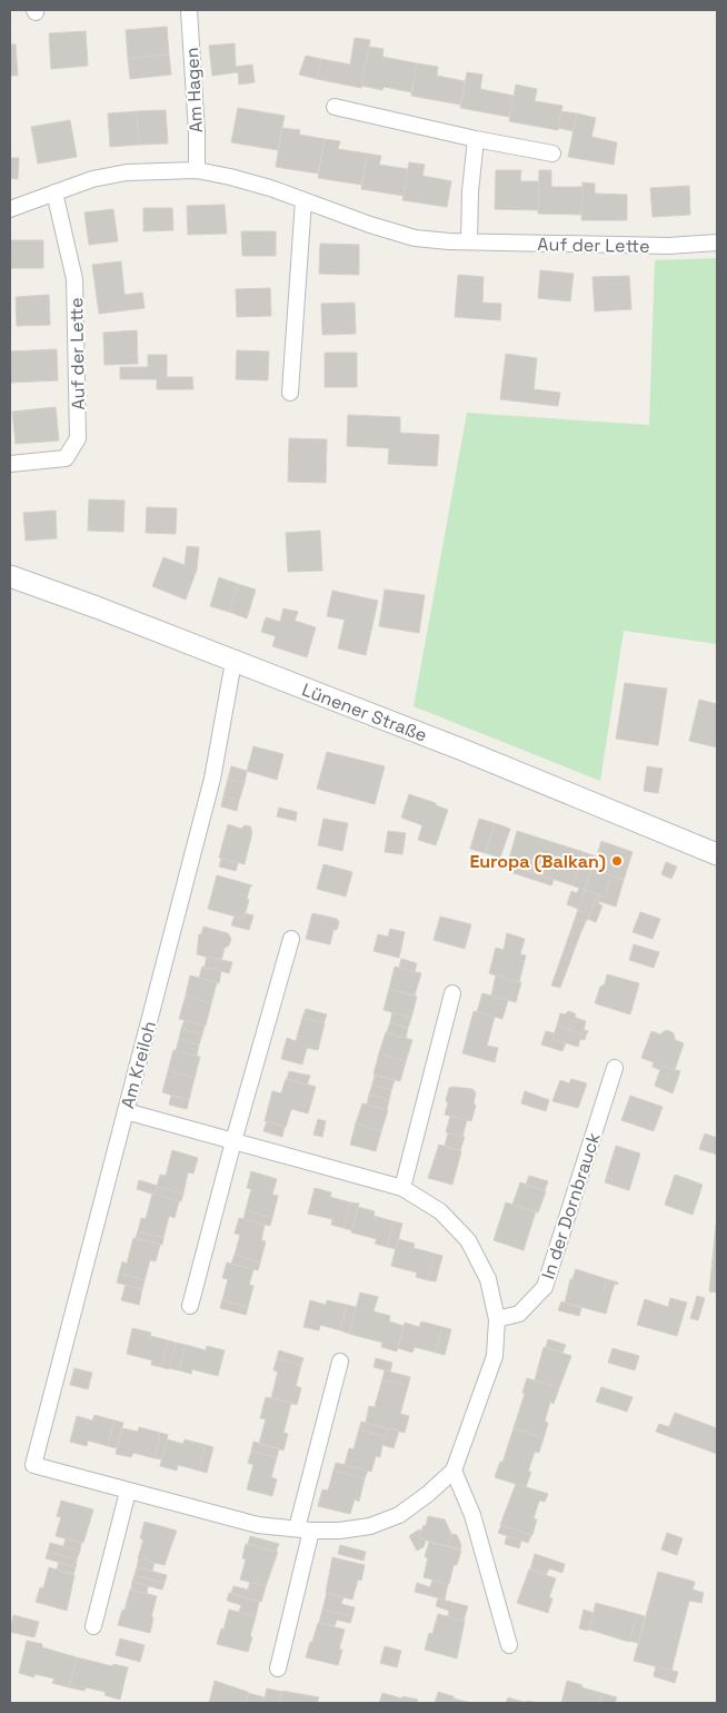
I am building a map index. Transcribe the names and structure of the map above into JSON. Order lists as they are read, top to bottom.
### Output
{
  "streets": {
    "main road": ["Lünener Straße"],
    "street": [
      "Am Hagen",
      "Auf der Lette",
      "Am Kreiloh",
      "In der Dornbrauck"
    ]
  },
  "crossings": [
    ["Am Hagen", "Auf der Lette"],
    ["Lünener Straße", "Am Kreiloh"]
  ],
  "places": ["Europa (Balkan)"]
}
